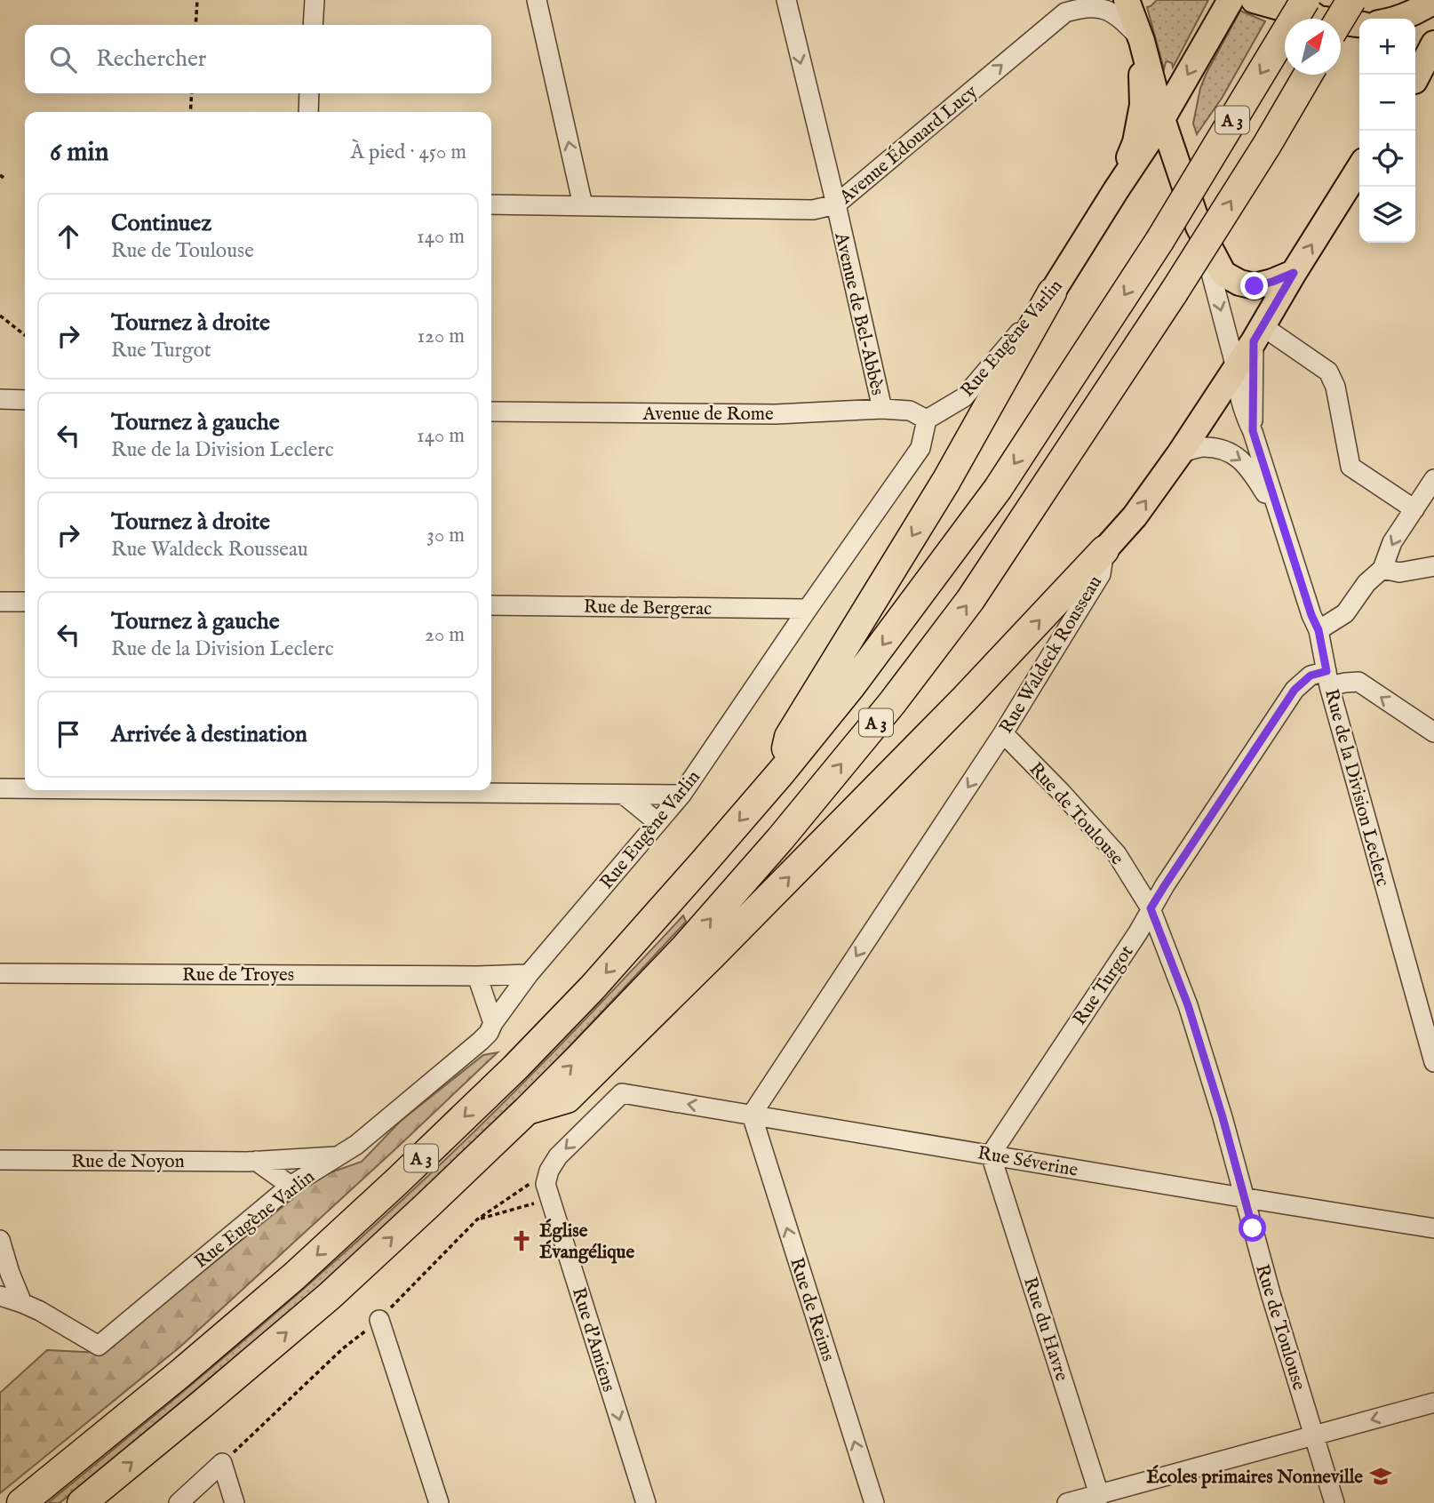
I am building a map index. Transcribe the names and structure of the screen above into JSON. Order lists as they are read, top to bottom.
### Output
{
  "streets": {
    "highway": ["A 3"],
    "main road": ["Rue Eugène Varlin", "Rue Waldeck Rousseau", "Rue de la Division Leclerc"],
    "street": [
      "Avenue Édouard Lucy",
      "Avenue de Bel-Abbès",
      "Avenue de Rome",
      "Rue de Bergerac",
      "Rue de Toulouse",
      "Rue de Troyes",
      "Rue Turgot",
      "Rue de Noyon",
      "Rue Séverine",
      "Rue de Reims",
      "Rue du Havre",
      "Rue d'Amiens"
    ]
  },
  "crossings": [
    ["Avenue Édouard Lucy", "Avenue de Bel-Abbès"],
    ["Avenue Édouard Lucy", "Rue Eugène Varlin"],
    ["Avenue Édouard Lucy", "Rue de la Division Leclerc"],
    ["Avenue de Bel-Abbès", "Avenue de Rome"],
    ["Rue Eugène Varlin", "Avenue de Rome"],
    ["Rue Eugène Varlin", "Rue de Bergerac"],
    ["Rue Eugène Varlin", "Rue de la Division Leclerc"],
    ["Rue Eugène Varlin", "Rue de Troyes"],
    ["Rue Eugène Varlin", "Rue de Noyon"],
    ["Rue Waldeck Rousseau", "Rue de la Division Leclerc"],
    ["Rue Waldeck Rousseau", "Rue de Toulouse"],
    ["Rue Waldeck Rousseau", "Rue Séverine"],
    ["Rue Waldeck Rousseau", "Rue de Reims"],
    ["Rue de la Division Leclerc", "Rue Turgot"],
    ["Rue de Toulouse", "Rue Turgot"],
    ["Rue de Toulouse", "Rue Séverine"],
    ["Rue Turgot", "Rue Séverine"],
    ["Rue Turgot", "Rue du Havre"],
    ["Rue Séverine", "Rue de Reims"],
    ["Rue Séverine", "Rue du Havre"],
    ["Rue Séverine", "Rue d'Amiens"]
  ],
  "one_way": [
    "Avenue Édouard Lucy",
    "Avenue de Bel-Abbès",
    "Rue de Reims",
    "Rue d'Amiens"
  ],
  "places": {
    "church": ["Église Évangélique"],
    "school or university": ["Écoles primaires Nonneville"]
  },
  "north": "top right",
  "page": {
    "map_buttons": ["+", "−"],
    "search": "Rechercher",
    "heading": ["6 min", "À pied · 450 m"],
    "list": [
      ["Continuez", "Rue de Toulouse", "140 m"],
      ["Tournez à droite", "Rue Turgot", "120 m"],
      ["Tournez à gauche", "Rue de la Division Leclerc", "140 m"],
      ["Tournez à droite", "Rue Waldeck Rousseau", "30 m"],
      ["Tournez à gauche", "Rue de la Division Leclerc", "20 m"],
      "Arrivée à destination"
    ]
  }
}
